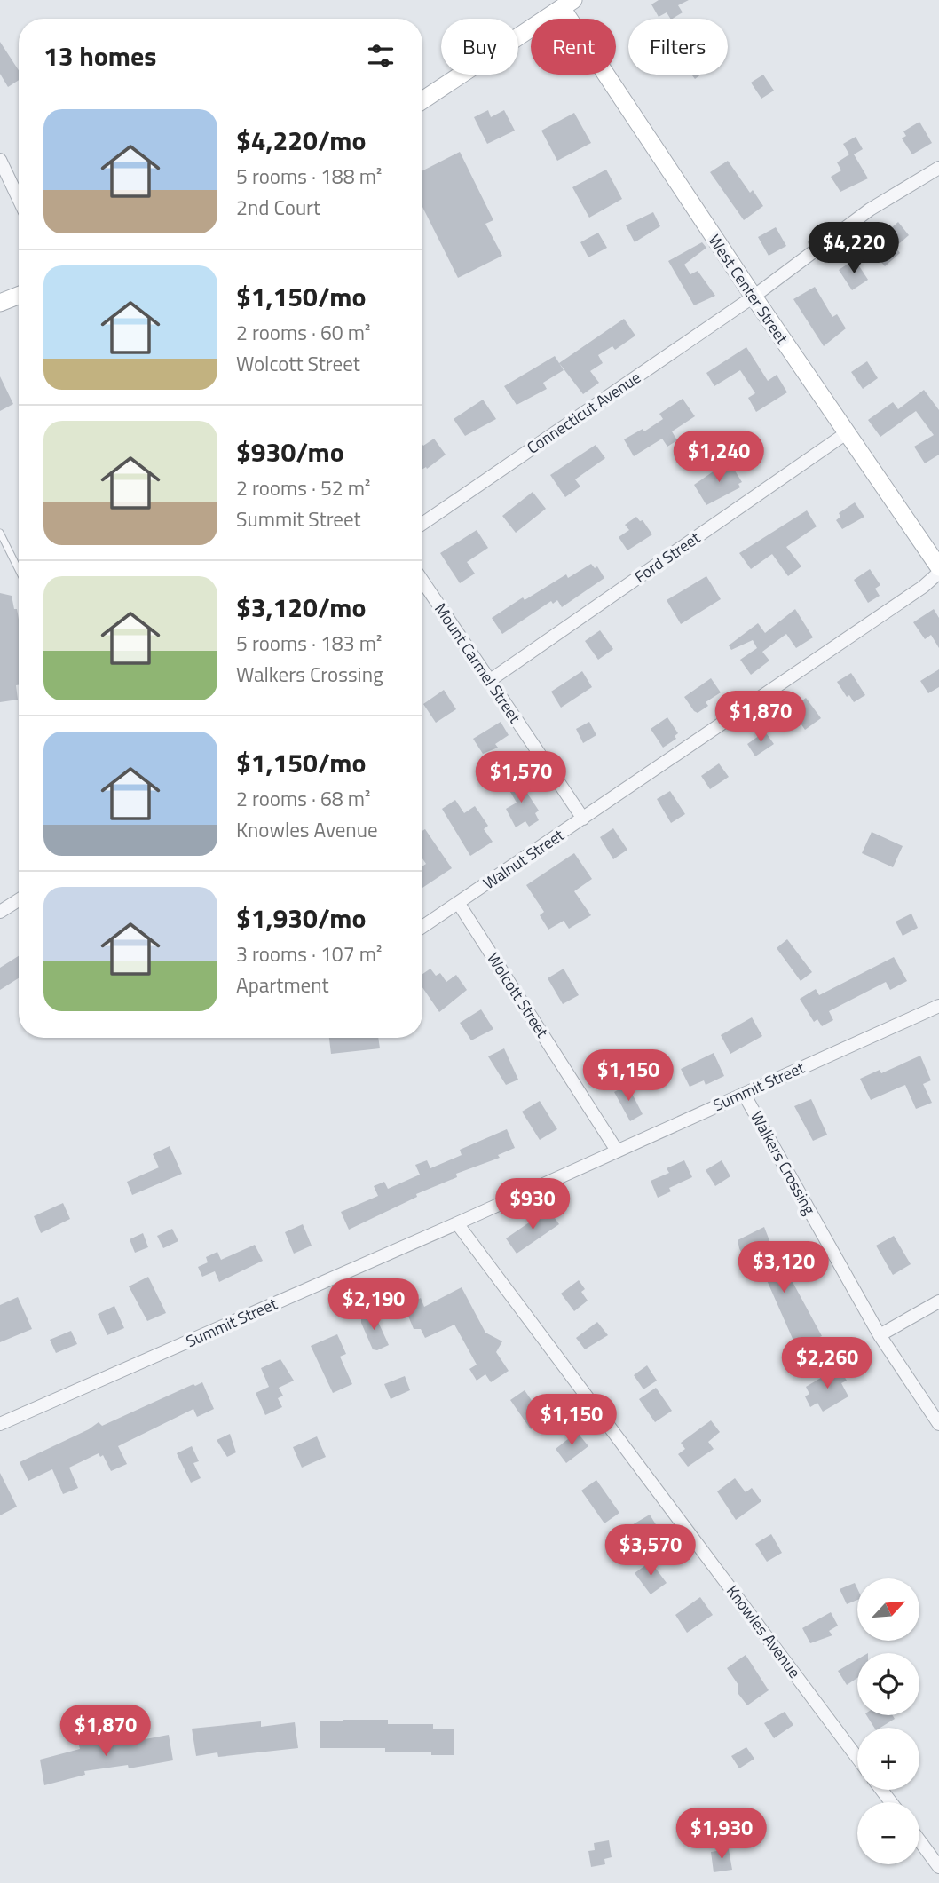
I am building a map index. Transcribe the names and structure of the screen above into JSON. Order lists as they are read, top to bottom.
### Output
{
  "streets": {
    "street": [
      "West Center Street",
      "Connecticut Avenue",
      "Ford Street",
      "Mount Carmel Street",
      "Walnut Street",
      "Wolcott Street",
      "Summit Street",
      "Walkers Crossing",
      "Knowles Avenue"
    ]
  },
  "crossings": [
    ["West Center Street", "Connecticut Avenue"],
    ["West Center Street", "Ford Street"],
    ["West Center Street", "Walnut Street"],
    ["Ford Street", "Mount Carmel Street"],
    ["Mount Carmel Street", "Walnut Street"],
    ["Walnut Street", "Wolcott Street"],
    ["Wolcott Street", "Summit Street"],
    ["Summit Street", "Walkers Crossing"],
    ["Summit Street", "Knowles Avenue"]
  ],
  "north": "top right",
  "page": {
    "chip": ["Buy", "Rent", "Filters"],
    "heading": "13 homes",
    "list": [
      {
        "name": "$4,220/mo",
        "note": "5 rooms · 188 m² · 2nd Court"
      },
      {
        "name": "$1,150/mo",
        "note": "2 rooms · 60 m² · Wolcott Street"
      },
      {
        "name": "$930/mo",
        "note": "2 rooms · 52 m² · Summit Street"
      },
      {
        "name": "$3,120/mo",
        "note": "5 rooms · 183 m² · Walkers Crossing"
      },
      {
        "name": "$1,150/mo",
        "note": "2 rooms · 68 m² · Knowles Avenue"
      },
      {
        "name": "$1,930/mo",
        "note": "3 rooms · 107 m² · Apartment"
      }
    ],
    "price": [
      "$4,220",
      "$1,240",
      "$1,870",
      "$1,570",
      "$1,150",
      "$930",
      "$3,120",
      "$2,190",
      "$2,260",
      "$1,150",
      "$3,570",
      "$1,870",
      "$1,930"
    ],
    "map_buttons": ["+", "−"]
  }
}
